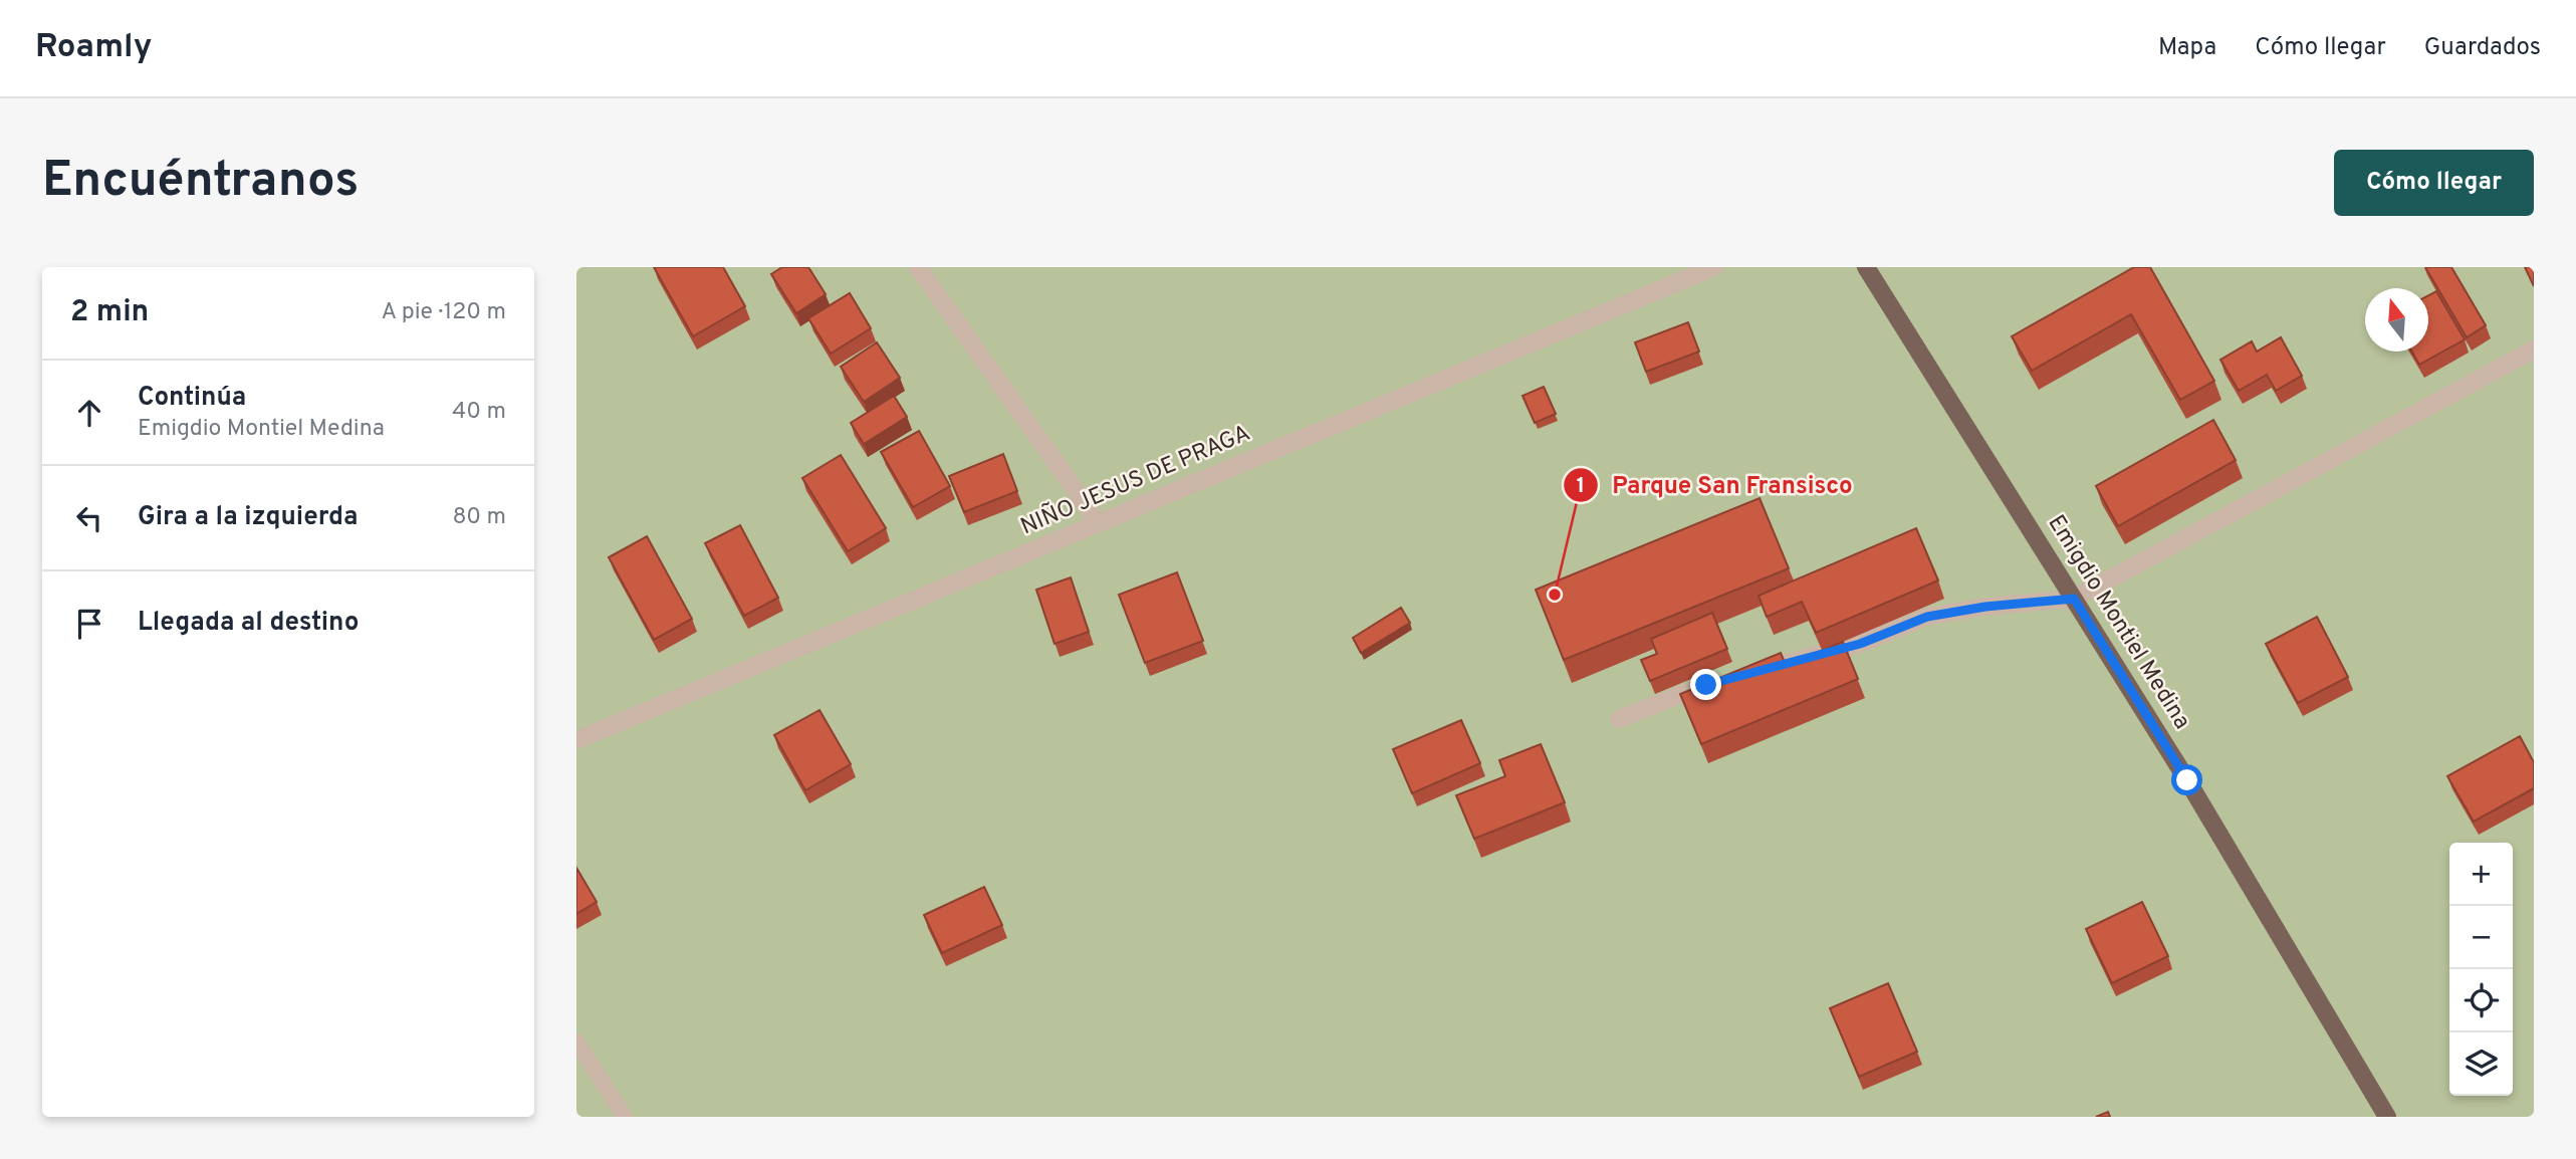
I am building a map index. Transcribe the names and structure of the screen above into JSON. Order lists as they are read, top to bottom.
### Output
{
  "streets": {
    "main road": ["Emigdio Montiel Medina"],
    "street": ["NIÑO JESUS DE PRAGA"]
  },
  "places": ["Parque San Fransisco"],
  "north": "top",
  "page": {
    "header": "Roamly",
    "nav": ["Mapa", "Cómo llegar", "Guardados"],
    "buttons": "Cómo llegar",
    "title": "Encuéntranos",
    "heading": ["2 min", "A pie · 120 m"],
    "list": [
      ["Continúa", "Emigdio Montiel Medina", "40 m"],
      ["Gira a la izquierda", "80 m"],
      "Llegada al destino"
    ],
    "map_buttons": ["+", "−"]
  }
}
